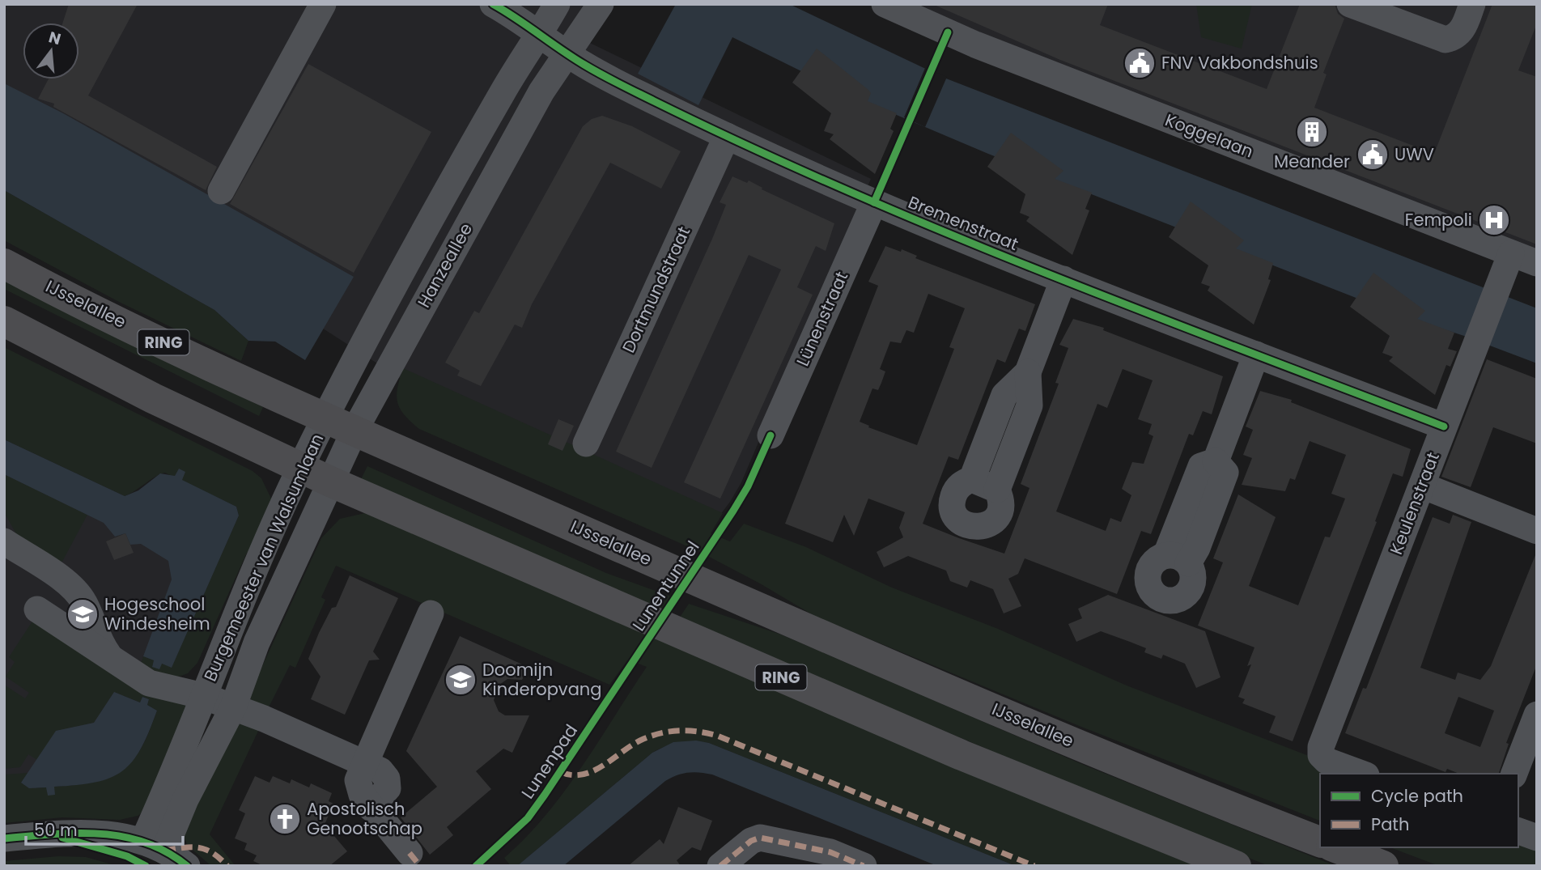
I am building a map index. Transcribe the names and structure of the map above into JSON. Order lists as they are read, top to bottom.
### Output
{
  "streets": {
    "main road": ["IJsselallee", "RING"],
    "street": [
      "Koggelaan",
      "Bremenstraat",
      "Hanzeallee",
      "Dortmundstraat",
      "Lünenstraat",
      "Keulenstraat",
      "Burgemeester van Walsumlaan"
    ],
    "cycle path": ["Lunentunnel"]
  },
  "crossings": [
    ["Koggelaan", "Keulenstraat"],
    ["Bremenstraat", "Hanzeallee"],
    ["Bremenstraat", "Dortmundstraat"],
    ["Bremenstraat", "Lünenstraat"],
    ["Bremenstraat", "Keulenstraat"],
    ["Hanzeallee", "IJsselallee"],
    ["Hanzeallee", "RING"],
    ["Hanzeallee", "Burgemeester van Walsumlaan"],
    ["IJsselallee", "Burgemeester van Walsumlaan"],
    ["RING", "Burgemeester van Walsumlaan"]
  ],
  "places": {
    "public building": ["FNV Vakbondshuis", "UWV"],
    "building": ["Meander"],
    "hospital": ["Fempoli"],
    "school or university": ["Hogeschool Windesheim", "Doomijn Kinderopvang"],
    "church": ["Apostolisch Genootschap"]
  },
  "legend": ["Cycle path", "Path"],
  "scale_bar": "50 m",
  "north": "top"
}
